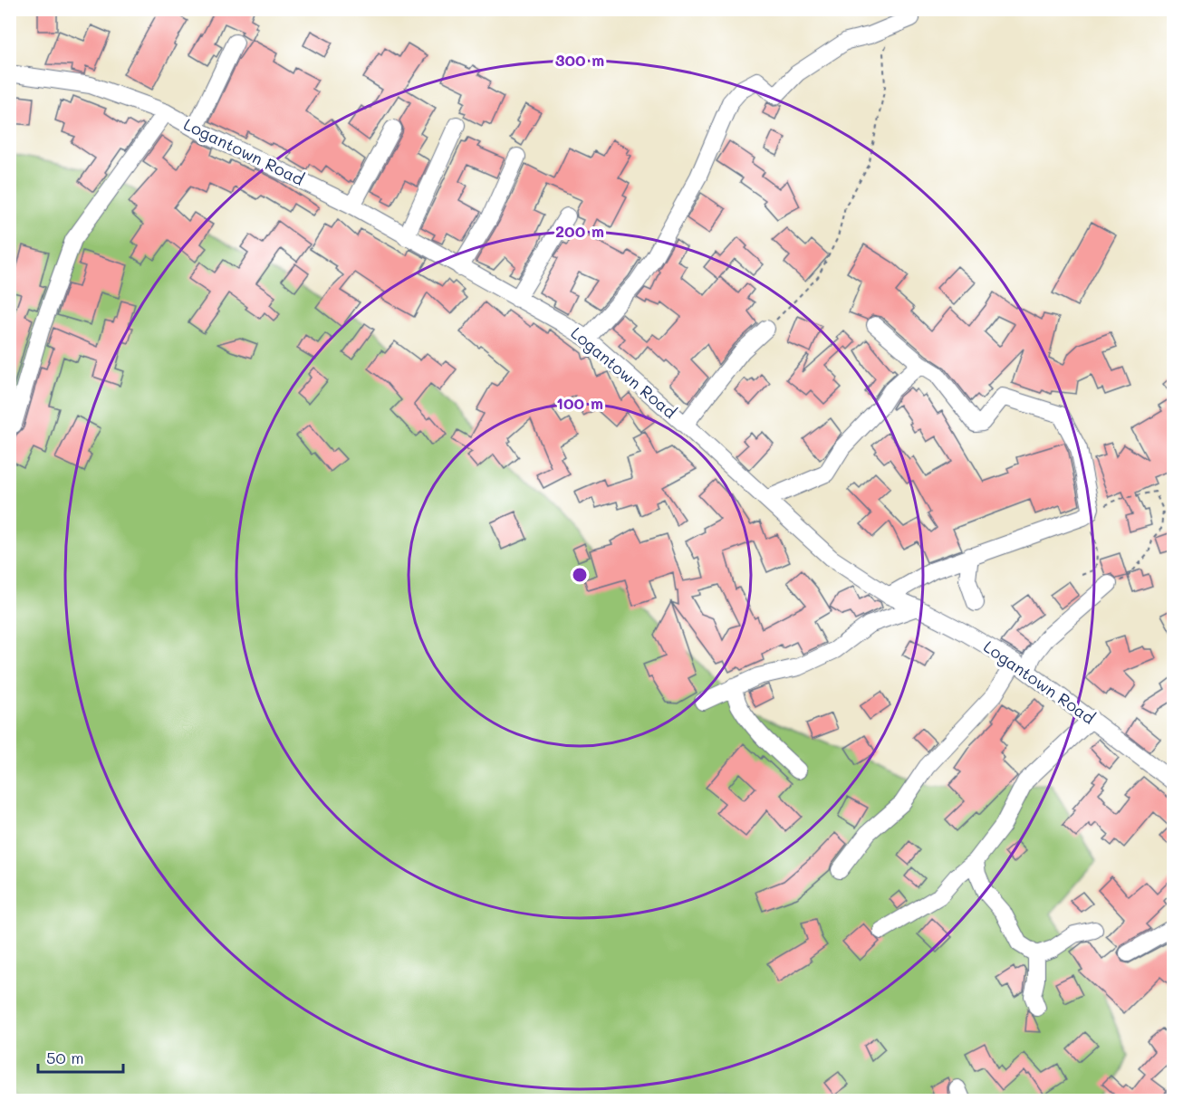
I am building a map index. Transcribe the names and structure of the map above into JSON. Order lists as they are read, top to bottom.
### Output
{
  "streets": {
    "street": ["Logantown Road"]
  },
  "scale_bar": "50 m",
  "rings": ["300 m", "200 m", "100 m"]
}
